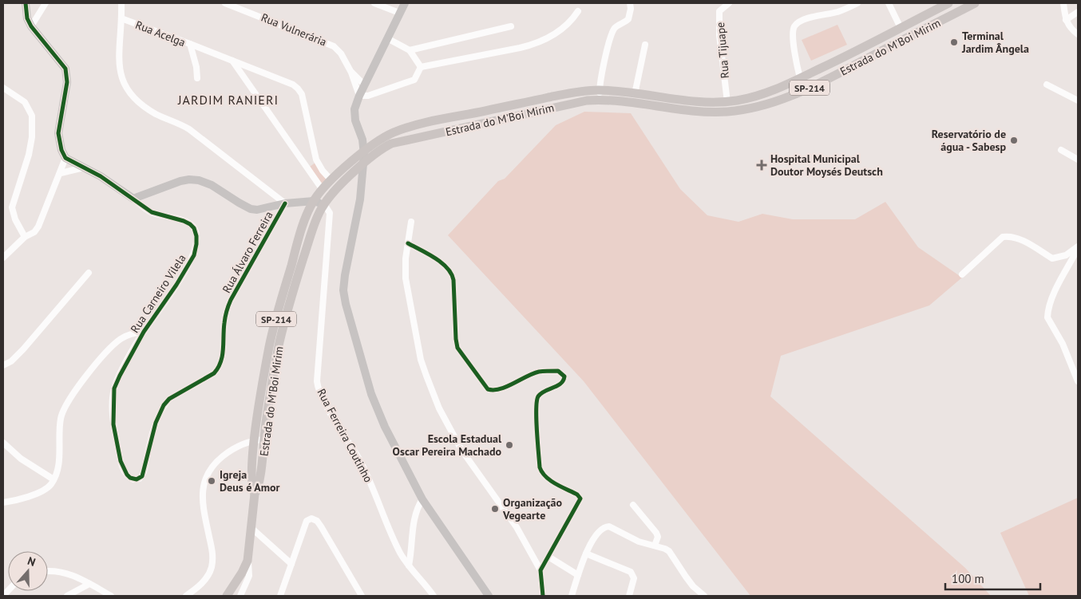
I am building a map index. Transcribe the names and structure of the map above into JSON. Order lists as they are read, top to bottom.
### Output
{
  "streets": {
    "main road": ["Estrada do M'Boi Mirim", "SP-214"],
    "street": [
      "Rua Vulnerária",
      "Rua Acelga",
      "Rua Tijuape",
      "Rua Álvaro Ferreira",
      "Rua Carneiro Vilela",
      "Rua Ferreira Coutinho"
    ]
  },
  "crossings": [
    ["Estrada do M'Boi Mirim", "Rua Tijuape"],
    ["Estrada do M'Boi Mirim", "Rua Ferreira Coutinho"],
    ["Rua Álvaro Ferreira", "Rua Carneiro Vilela"]
  ],
  "districts": ["JARDIM RANIERI"],
  "places": {
    "other": [
      "Terminal Jardim Ângela",
      "Reservatório de água - Sabesp",
      "Escola Estadual Oscar Pereira Machado",
      "Igreja Deus é Amor",
      "Organização Vegearte"
    ],
    "health": ["Hospital Municipal Doutor Moysés Deutsch"]
  },
  "scale_bar": "100 m",
  "north": "top"
}
